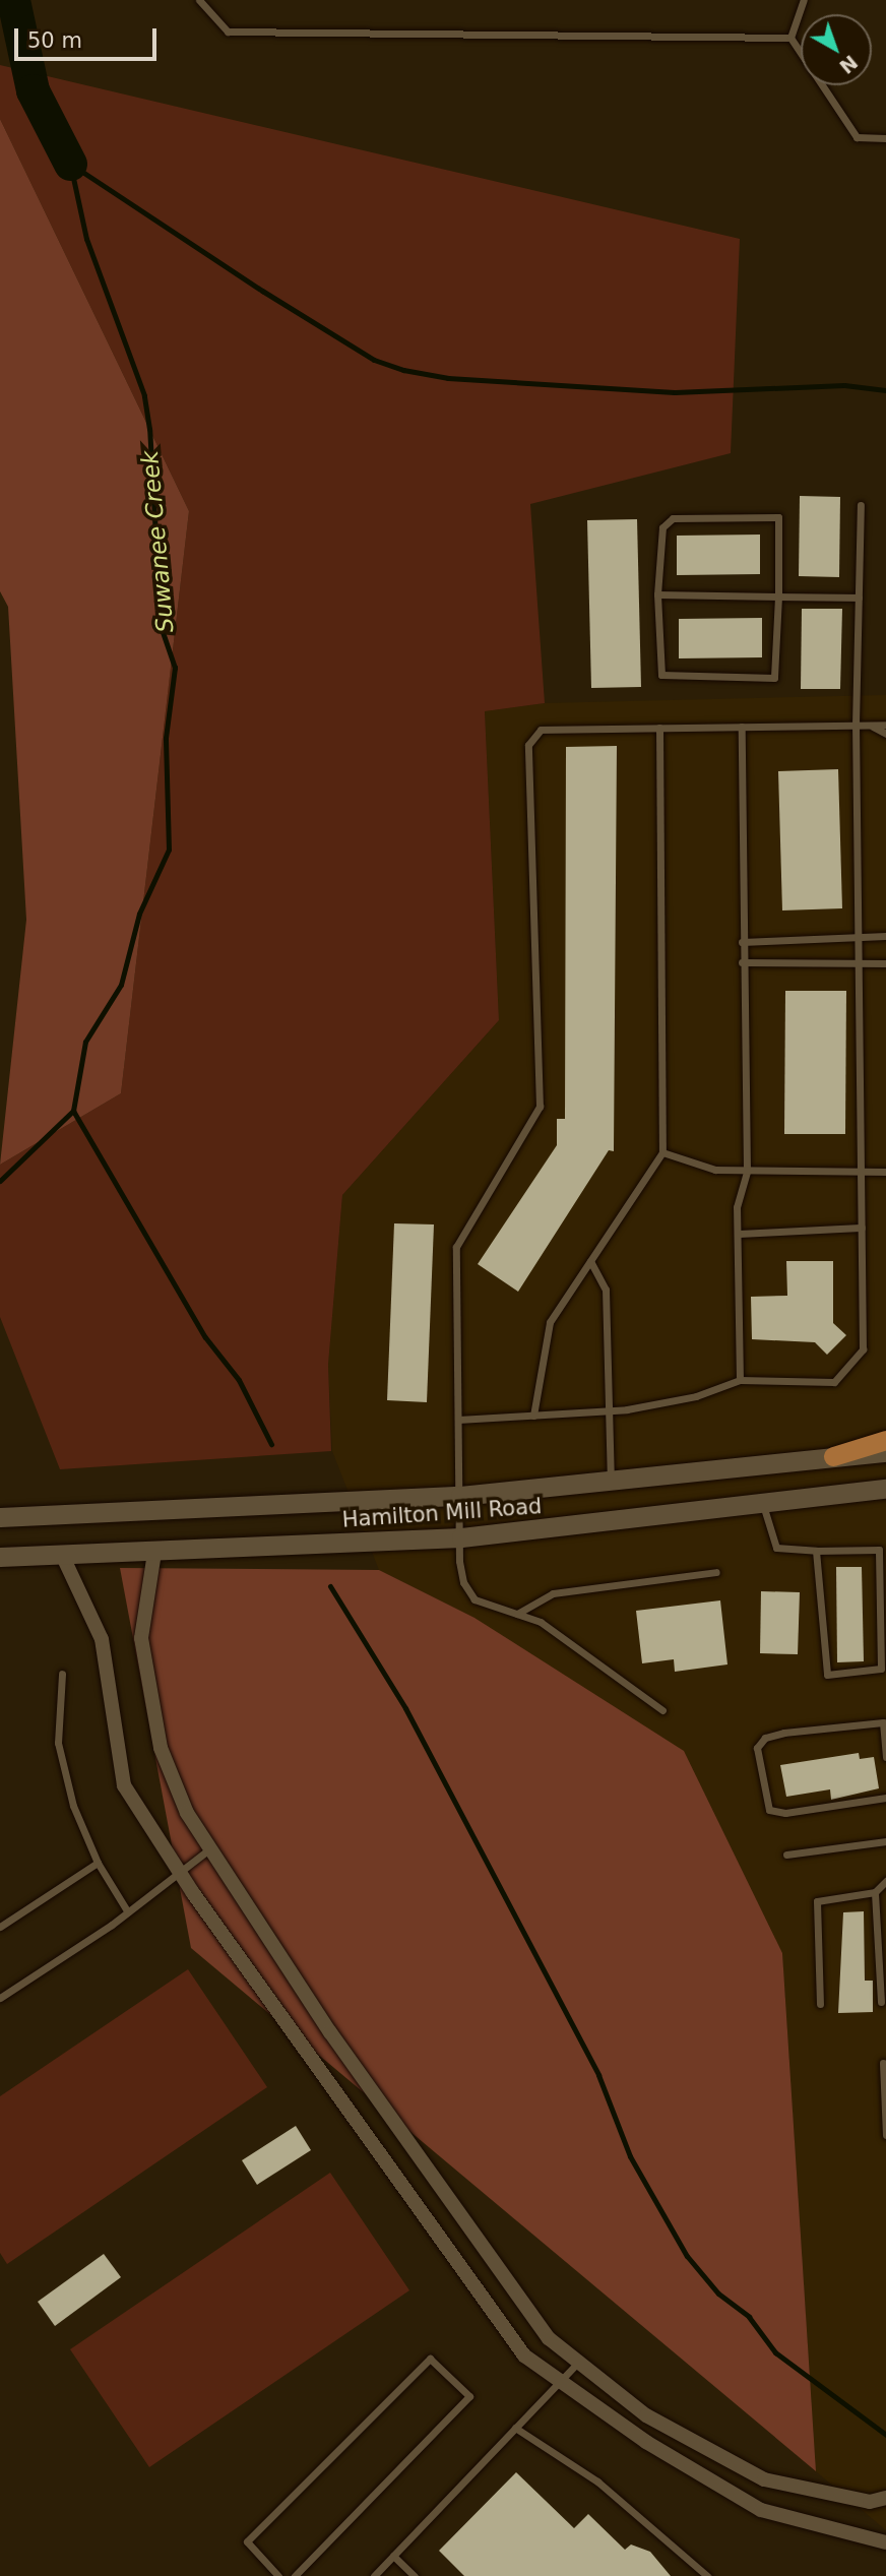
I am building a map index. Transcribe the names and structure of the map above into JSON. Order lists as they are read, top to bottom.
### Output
{
  "streets": {
    "main road": ["Hamilton Mill Road"]
  },
  "water": ["Suwanee Creek"],
  "scale_bar": "50 m",
  "north": "bottom right"
}
